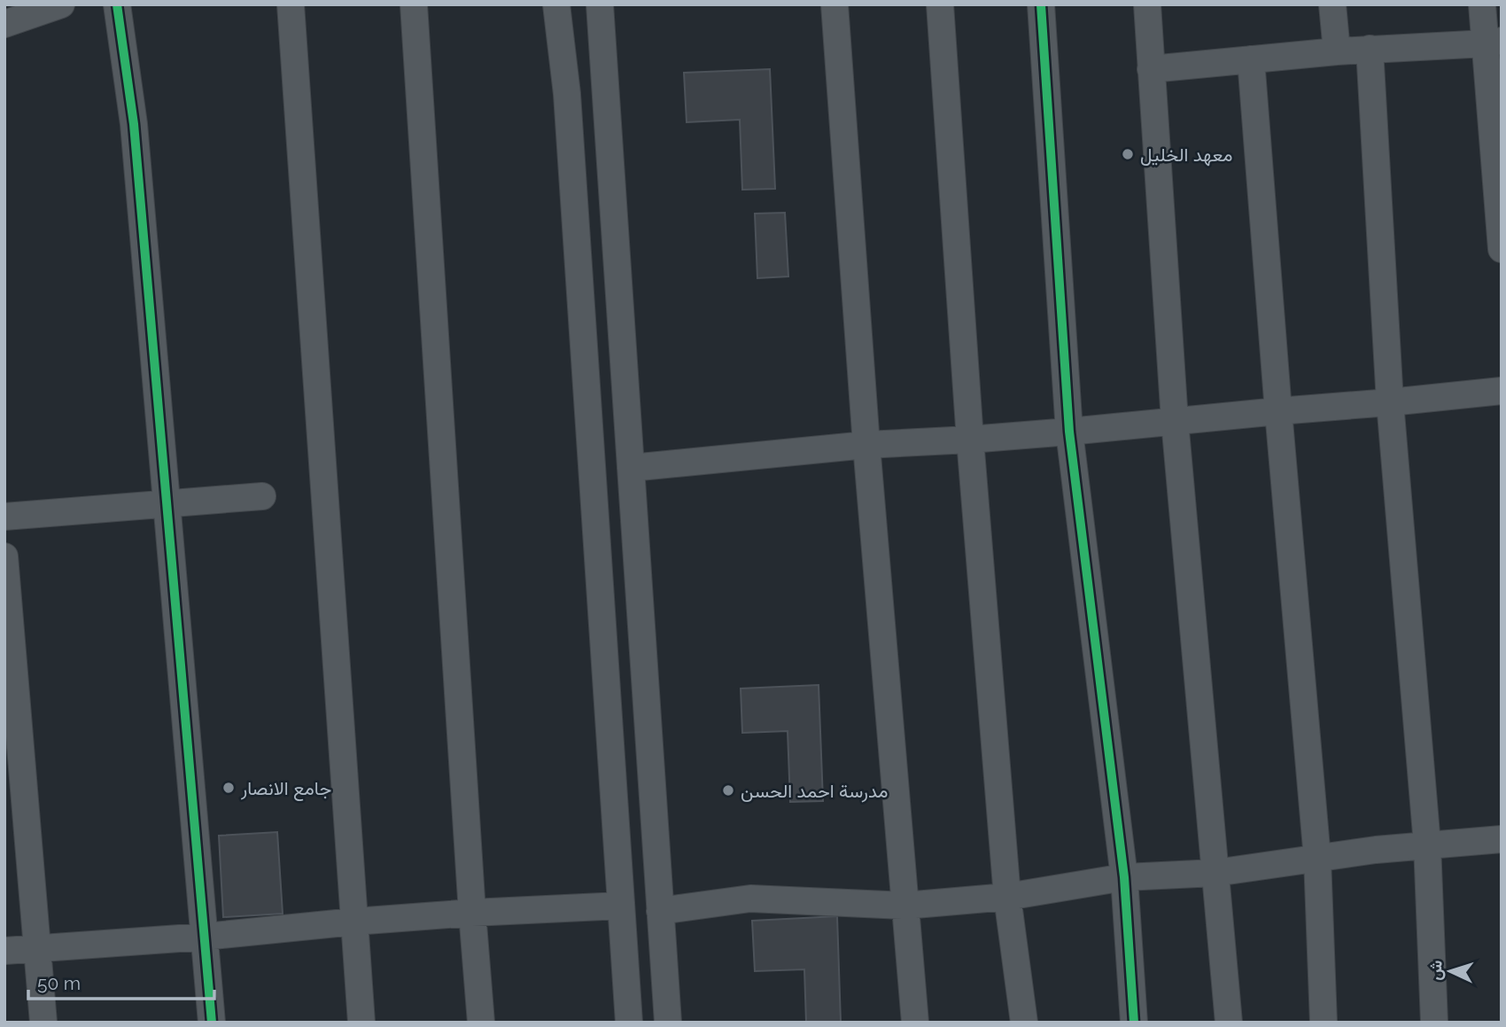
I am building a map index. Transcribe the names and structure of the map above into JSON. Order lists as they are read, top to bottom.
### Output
{
  "places": ["معهد الخليل", "جامع الانصار", "مدرسة احمد الحسن"],
  "scale_bar": "50 m",
  "north": "left"
}
